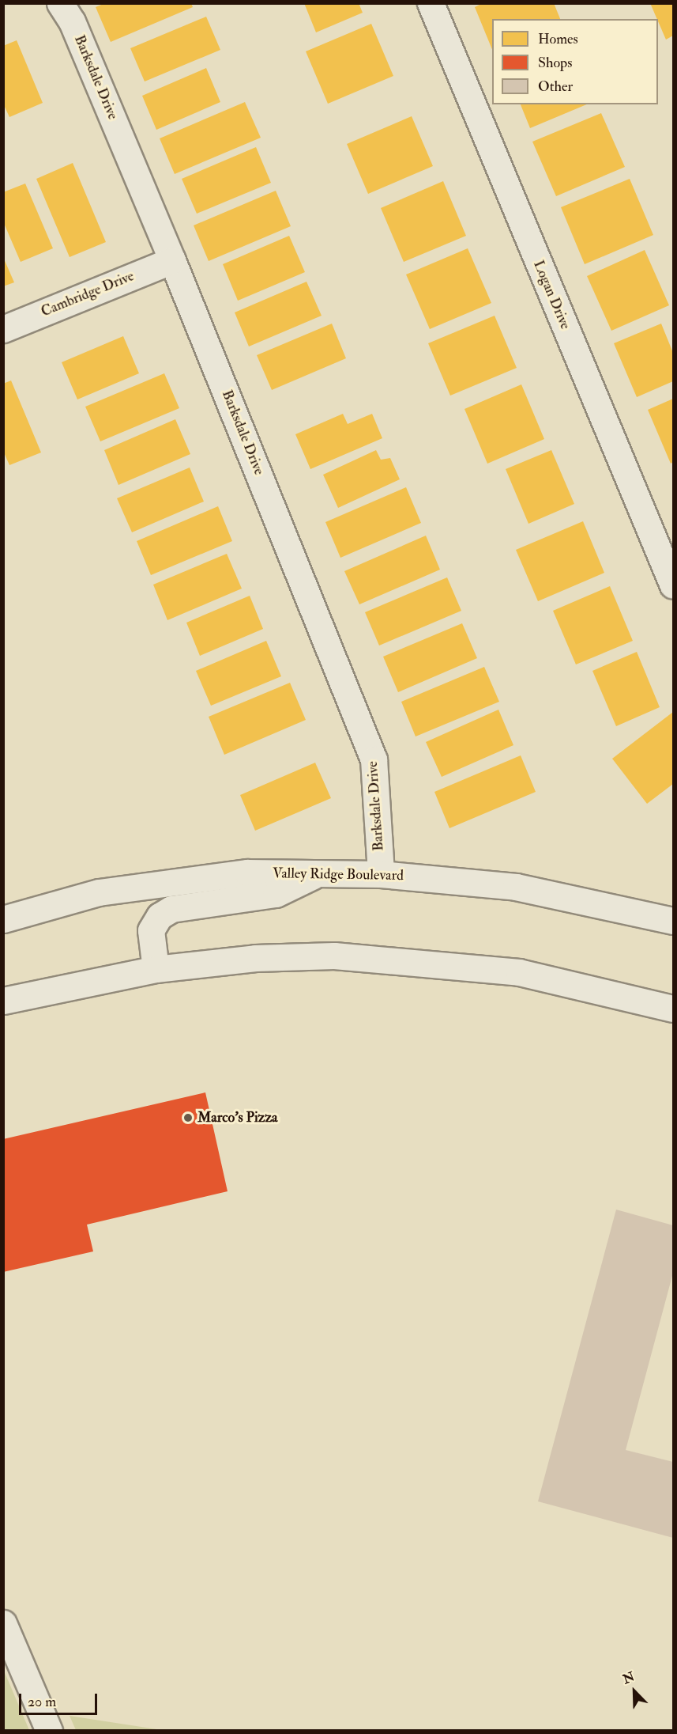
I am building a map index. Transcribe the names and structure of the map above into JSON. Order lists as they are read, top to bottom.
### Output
{
  "streets": {
    "street": [
      "Barksdale Drive",
      "Cambridge Drive",
      "Logan Drive",
      "Valley Ridge Boulevard"
    ]
  },
  "crossings": [
    ["Barksdale Drive", "Cambridge Drive"],
    ["Barksdale Drive", "Valley Ridge Boulevard"]
  ],
  "places": ["Marco's Pizza"],
  "legend": ["Homes", "Shops", "Other"],
  "scale_bar": "20 m",
  "north": "top left"
}
